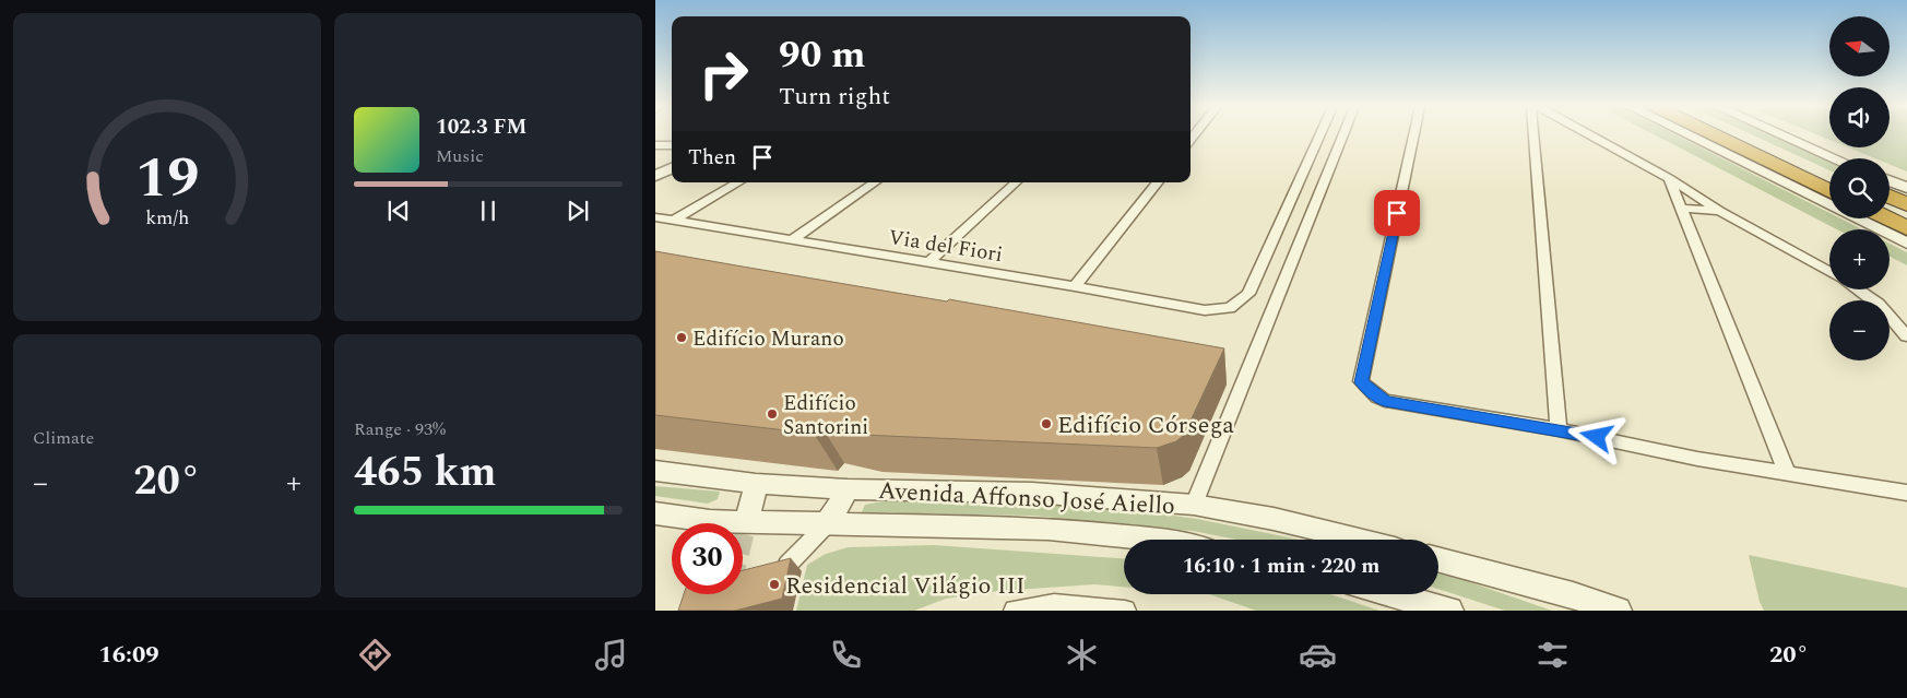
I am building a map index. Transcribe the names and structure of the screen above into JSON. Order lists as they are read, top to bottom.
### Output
{
  "streets": {
    "street": ["Via del Fiori", "Avenida Affonso José Aiello"]
  },
  "places": [
    "Edifício Murano",
    "Edifício Santorini",
    "Edifício Córsega",
    "Residencial Világio III"
  ],
  "north": "left",
  "page": {
    "map_buttons": ["+", "−"],
    "turn": ["90 m", "Turn right"],
    "song": ["102.3 FM", "Music"],
    "then": "Then",
    "tile": [
      "Climate",
      ["Range · 93%", "465 km"]
    ],
    "heat": ["−", "20°", "+"],
    "limit": "30",
    "trip": "16:10 · 1 min · 220 m",
    "tabs": ["16:09", "20°"],
    "gauge": ["19", "km/h"]
  }
}
